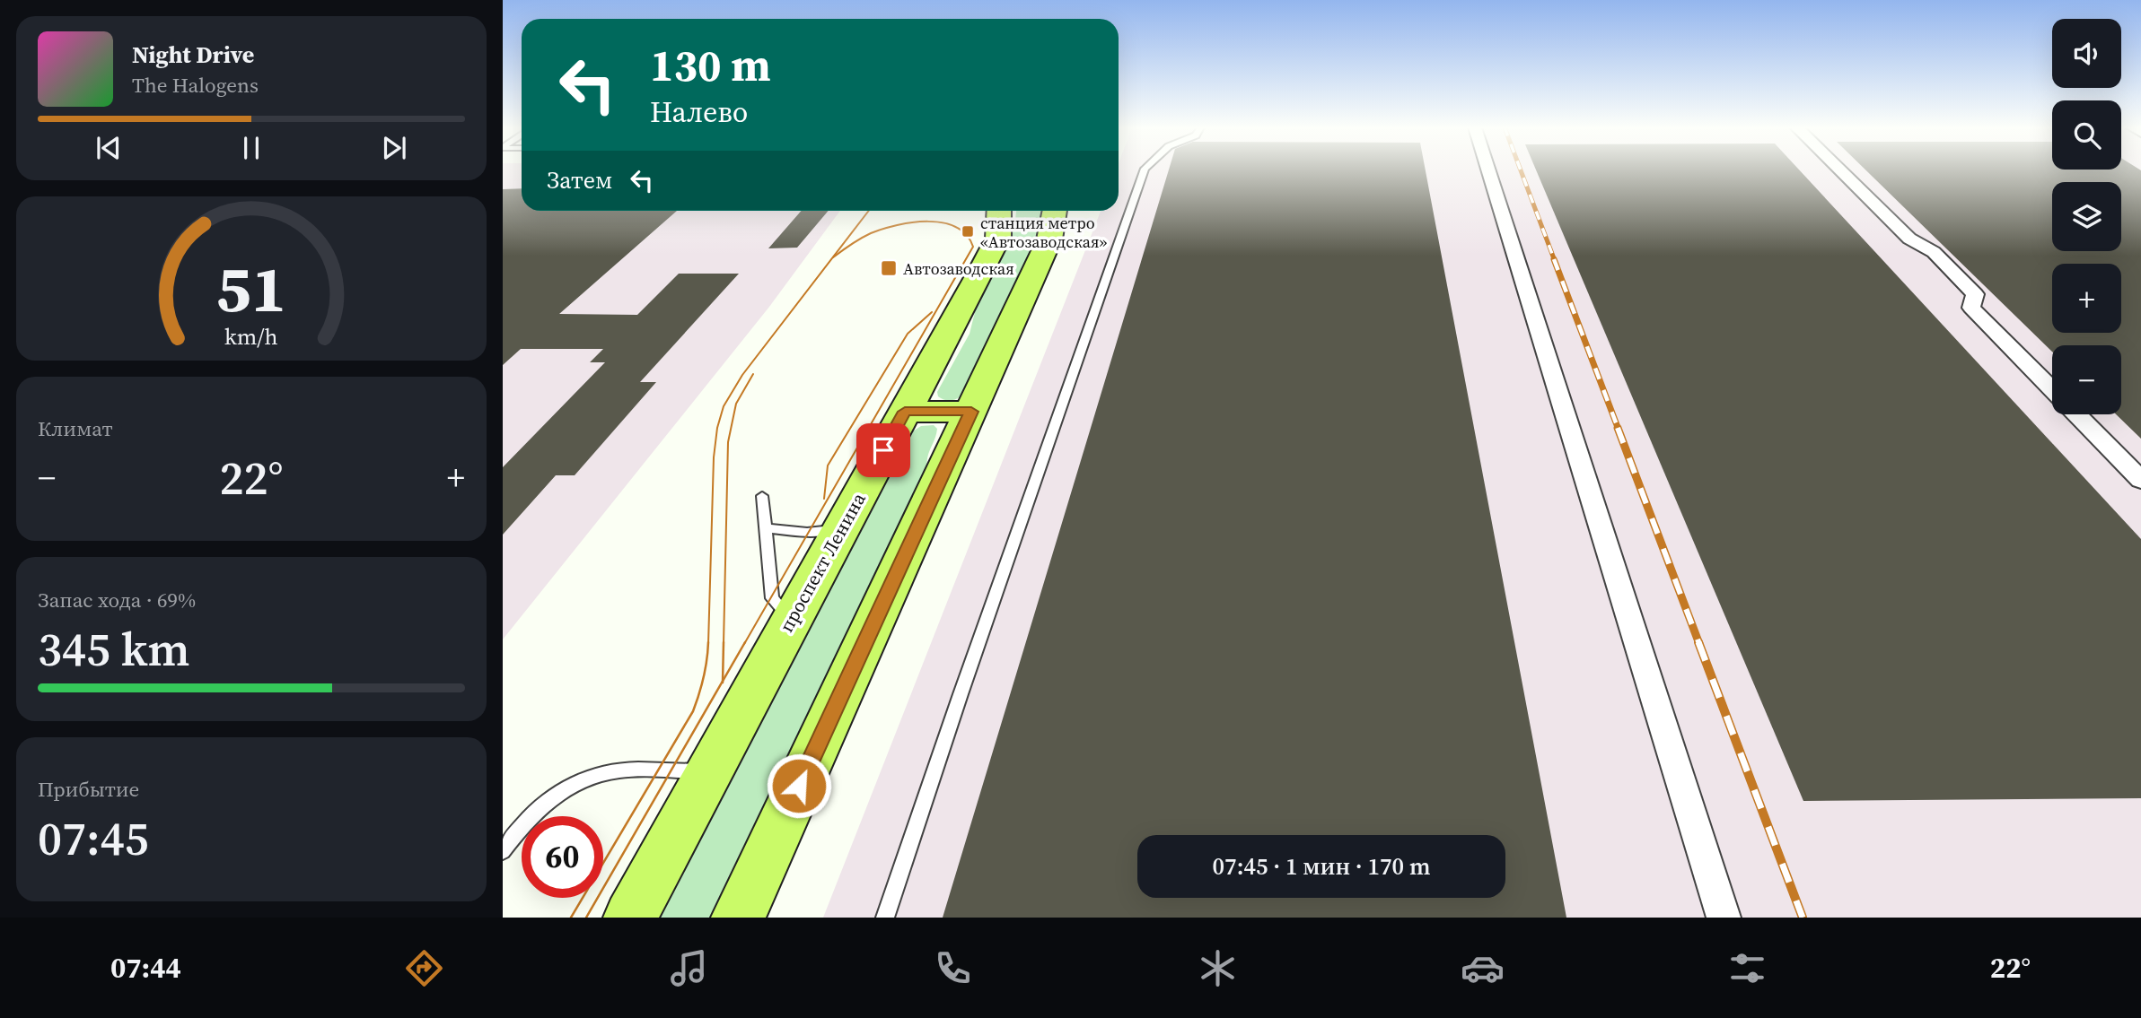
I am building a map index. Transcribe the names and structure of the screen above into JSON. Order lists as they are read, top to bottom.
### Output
{
  "streets": {
    "main road": ["проспект Ленина"]
  },
  "places": {
    "transit": ["станция метро «Автозаводская»", "Автозаводская"]
  },
  "page": {
    "map_buttons": ["+", "−"],
    "turn": ["130 m", "Налево"],
    "song": ["Night Drive", "The Halogens"],
    "then": "Затем",
    "tile": [
      "Климат",
      ["Запас хода · 69%", "345 km"],
      ["Прибытие", "07:45"]
    ],
    "heat": ["−", "22°", "+"],
    "limit": "60",
    "trip": "07:45 · 1 мин · 170 m",
    "tabs": ["07:44", "22°"],
    "gauge": ["51", "km/h"]
  }
}
